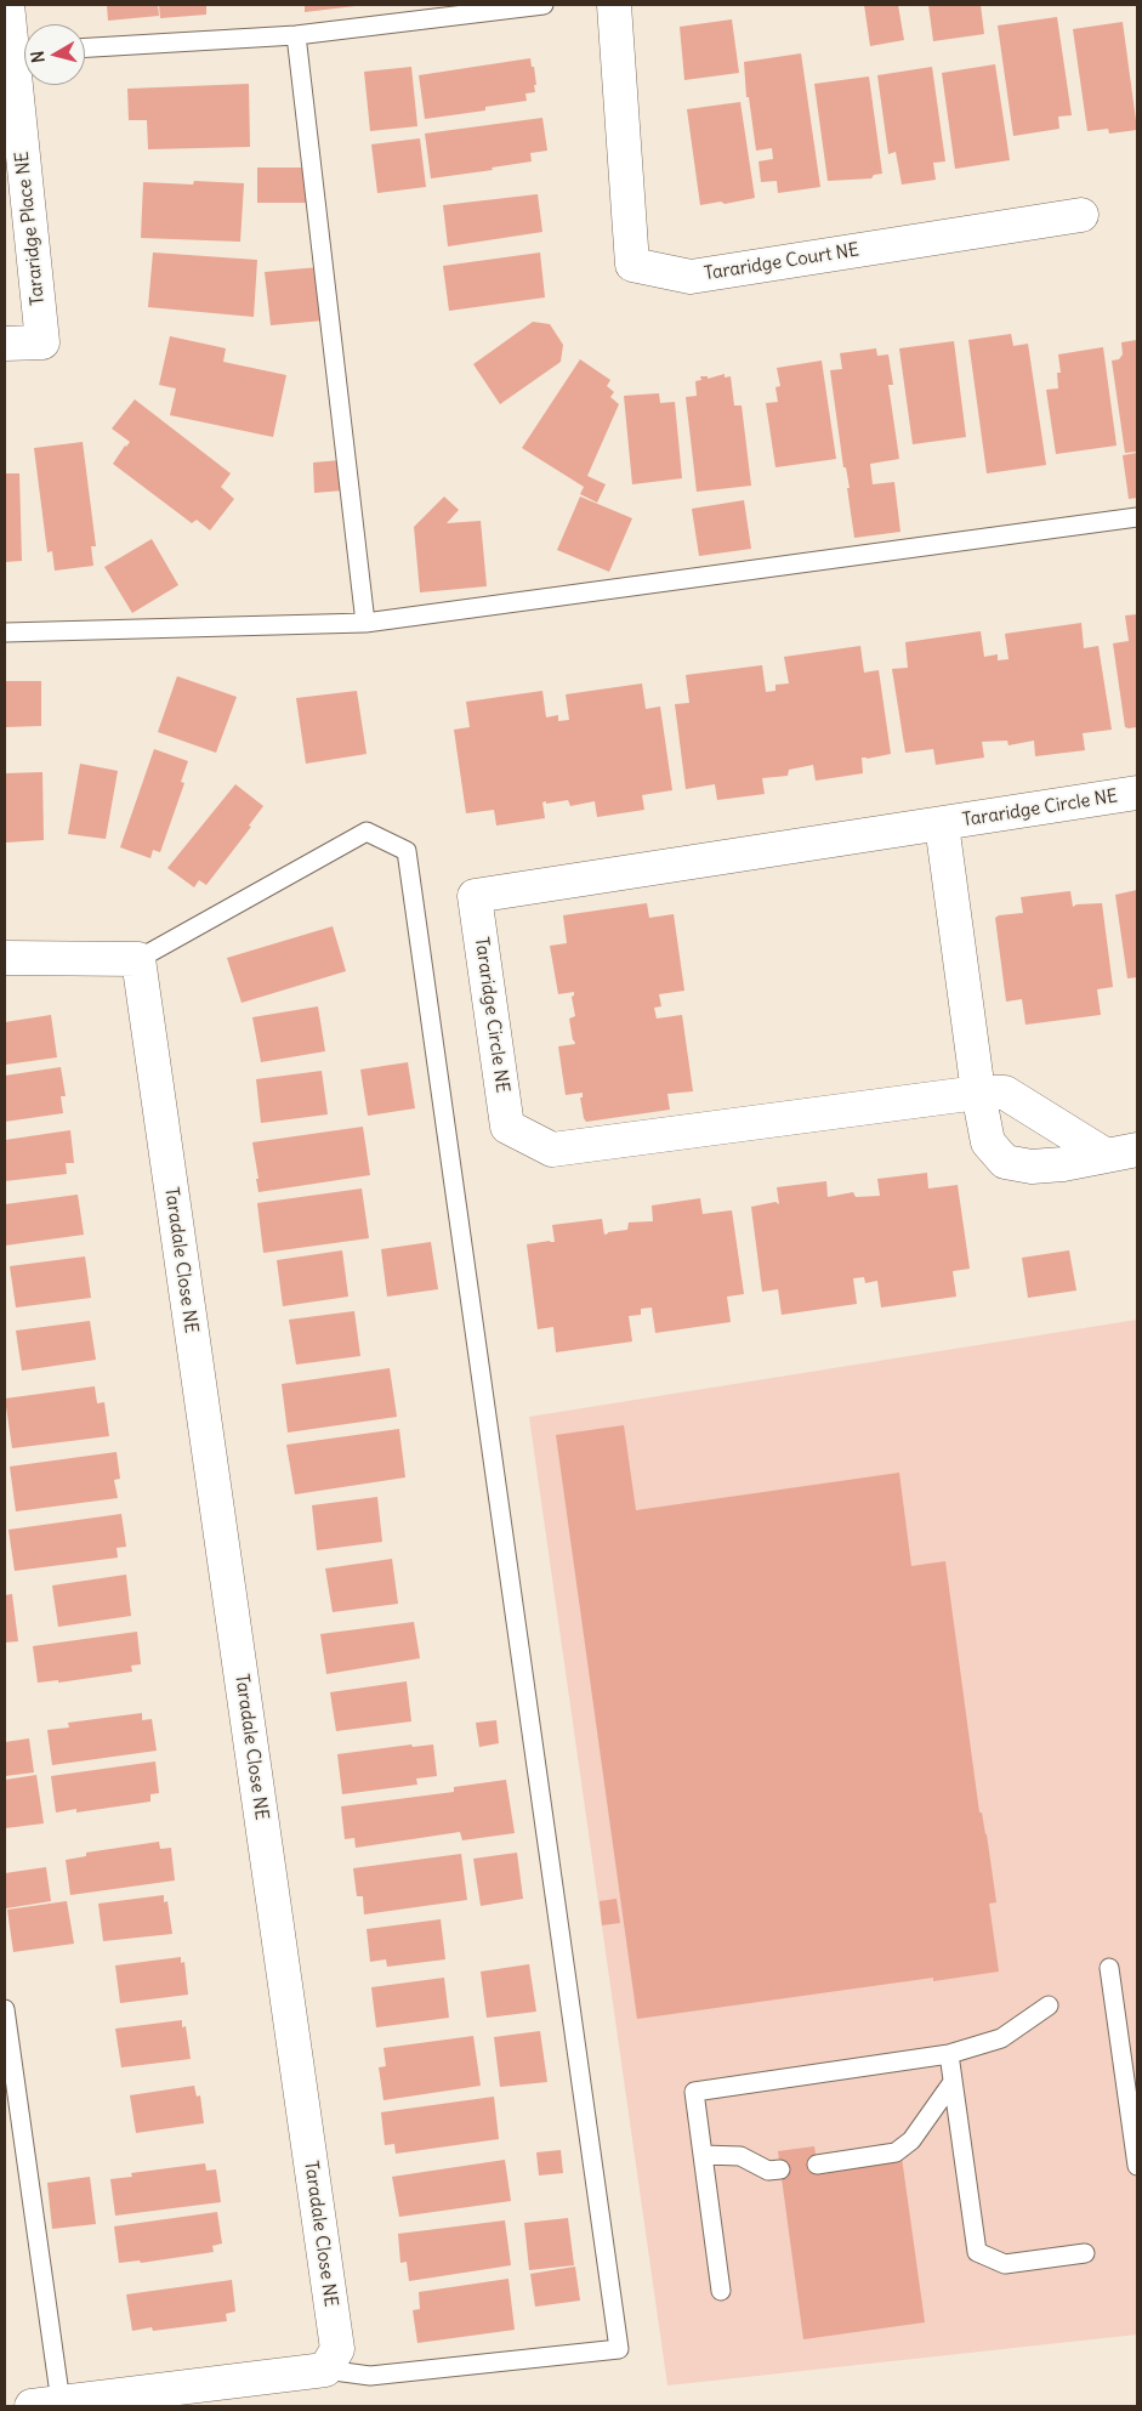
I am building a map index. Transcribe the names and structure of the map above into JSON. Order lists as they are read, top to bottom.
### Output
{
  "streets": {
    "street": [
      "Tararidge Place NE",
      "Tararidge Court NE",
      "Tararidge Circle NE",
      "Taradale Close NE"
    ]
  },
  "north": "left"
}
